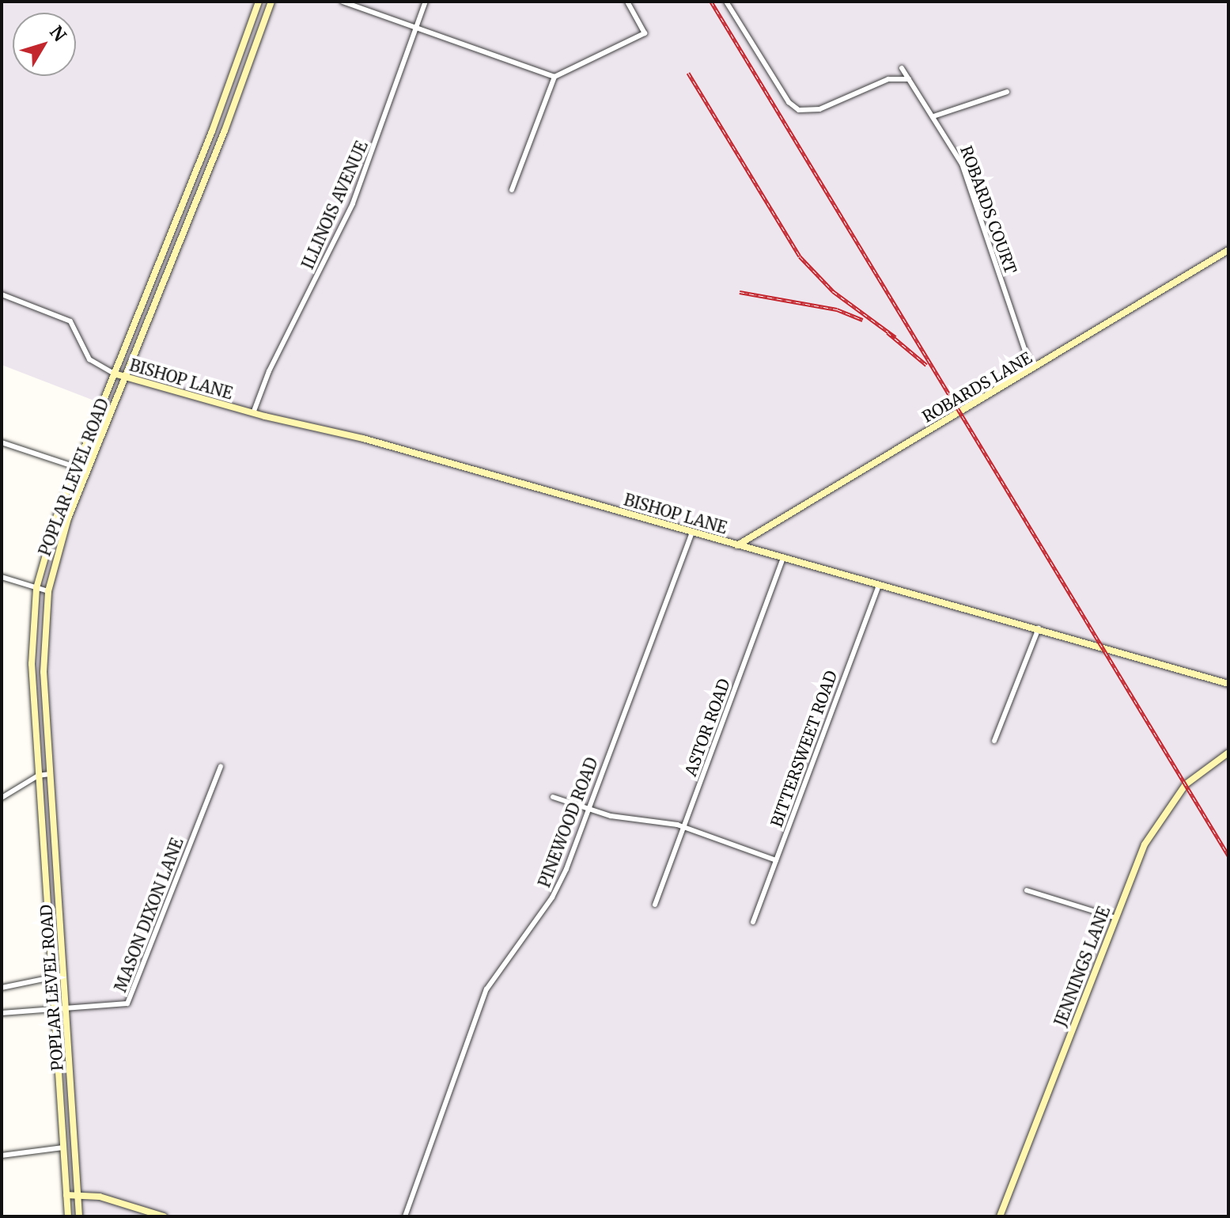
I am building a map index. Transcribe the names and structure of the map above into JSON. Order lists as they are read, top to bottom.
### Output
{
  "streets": {
    "main road": [
      "BISHOP LANE",
      "ROBARDS LANE",
      "POPLAR LEVEL ROAD",
      "JENNINGS LANE"
    ],
    "street": [
      "ILLINOIS AVENUE",
      "ROBARDS COURT",
      "ASTOR ROAD",
      "BITTERSWEET ROAD",
      "PINEWOOD ROAD",
      "MASON DIXON LANE"
    ]
  },
  "crossings": [
    ["ILLINOIS AVENUE", "BISHOP LANE"],
    ["ROBARDS COURT", "ROBARDS LANE"],
    ["BISHOP LANE", "ROBARDS LANE"],
    ["BISHOP LANE", "POPLAR LEVEL ROAD"],
    ["BISHOP LANE", "ASTOR ROAD"],
    ["BISHOP LANE", "BITTERSWEET ROAD"],
    ["BISHOP LANE", "PINEWOOD ROAD"],
    ["POPLAR LEVEL ROAD", "MASON DIXON LANE"]
  ],
  "north": "top right"
}
